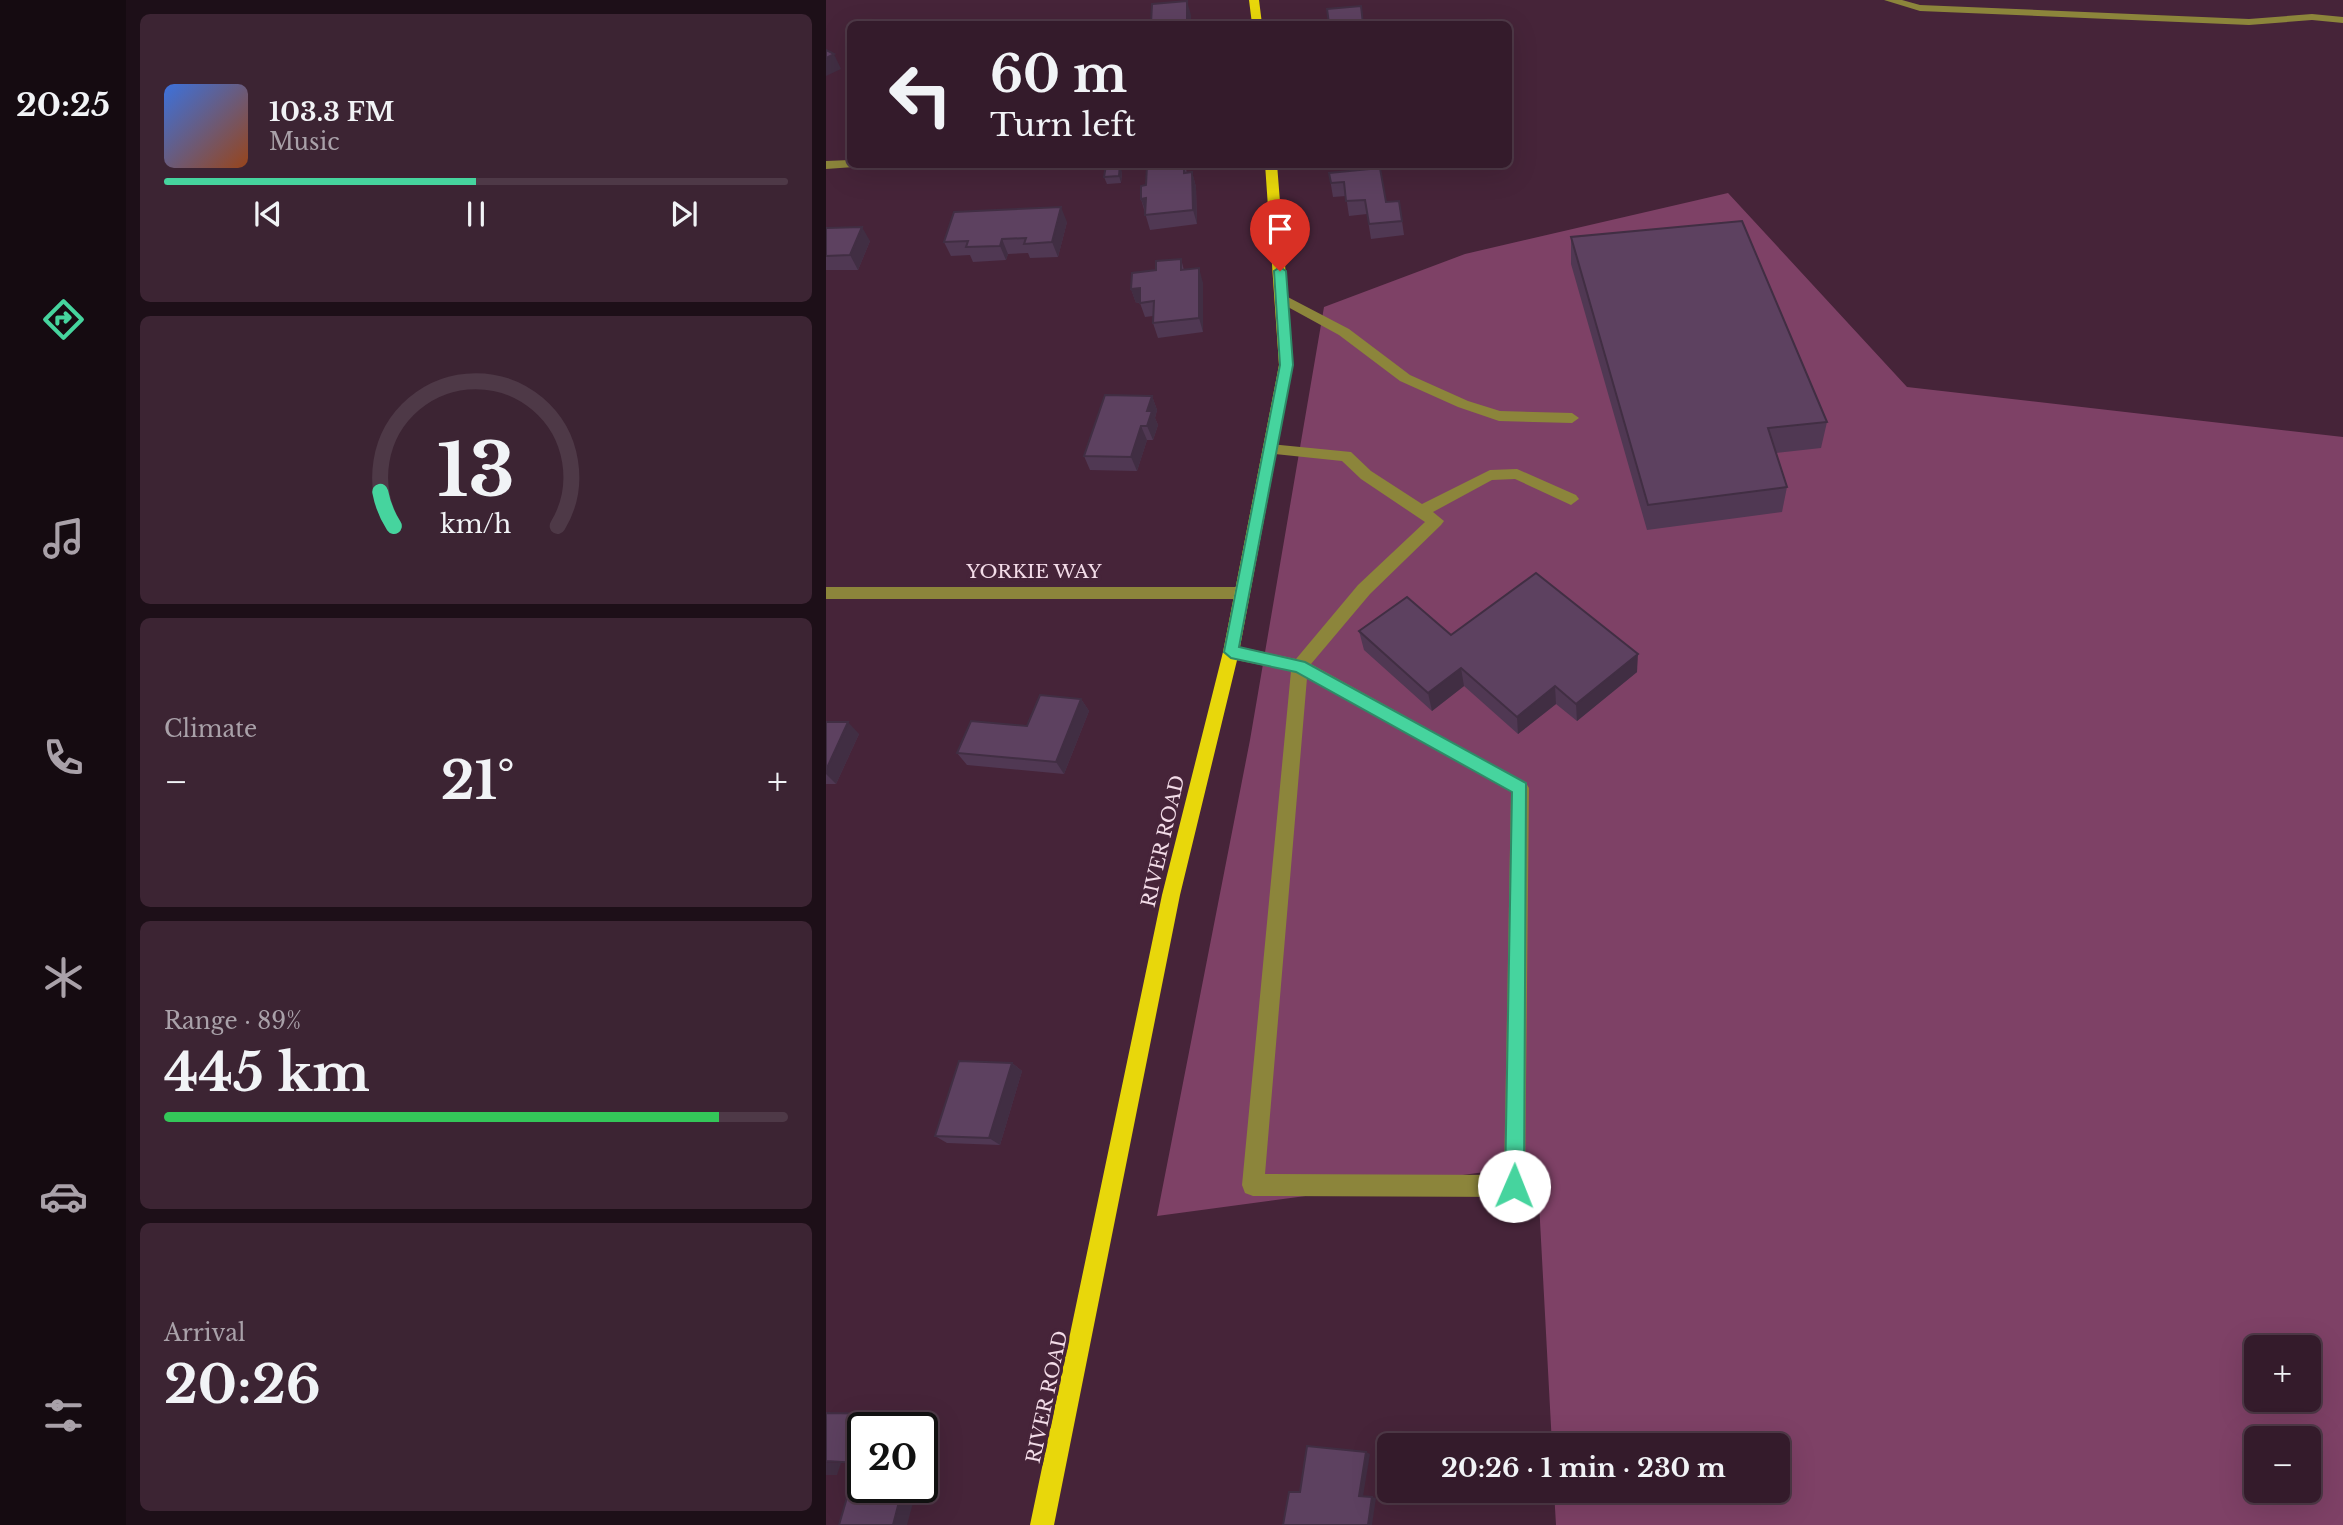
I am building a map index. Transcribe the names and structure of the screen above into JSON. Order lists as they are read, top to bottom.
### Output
{
  "streets": {
    "main road": ["RIVER ROAD"],
    "street": ["YORKIE WAY"]
  },
  "crossings": [
    ["YORKIE WAY", "RIVER ROAD"]
  ],
  "page": {
    "tabs": "20:25",
    "turn": ["60 m", "Turn left"],
    "song": ["103.3 FM", "Music"],
    "tile": [
      "Climate",
      ["Range · 89%", "445 km"],
      ["Arrival", "20:26"]
    ],
    "heat": ["−", "21°", "+"],
    "map_buttons": ["+", "−"],
    "limit": "20",
    "trip": "20:26 · 1 min · 230 m",
    "gauge": ["13", "km/h"]
  }
}
